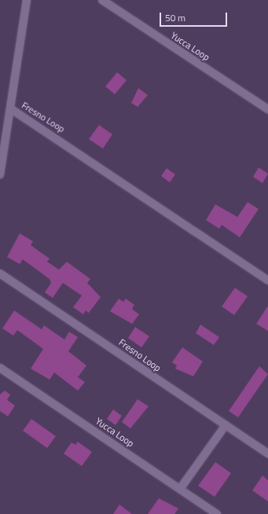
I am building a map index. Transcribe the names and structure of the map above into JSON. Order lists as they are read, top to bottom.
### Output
{
  "streets": {
    "street": ["Yucca Loop", "Fresno Loop"]
  },
  "scale_bar": "50 m"
}
